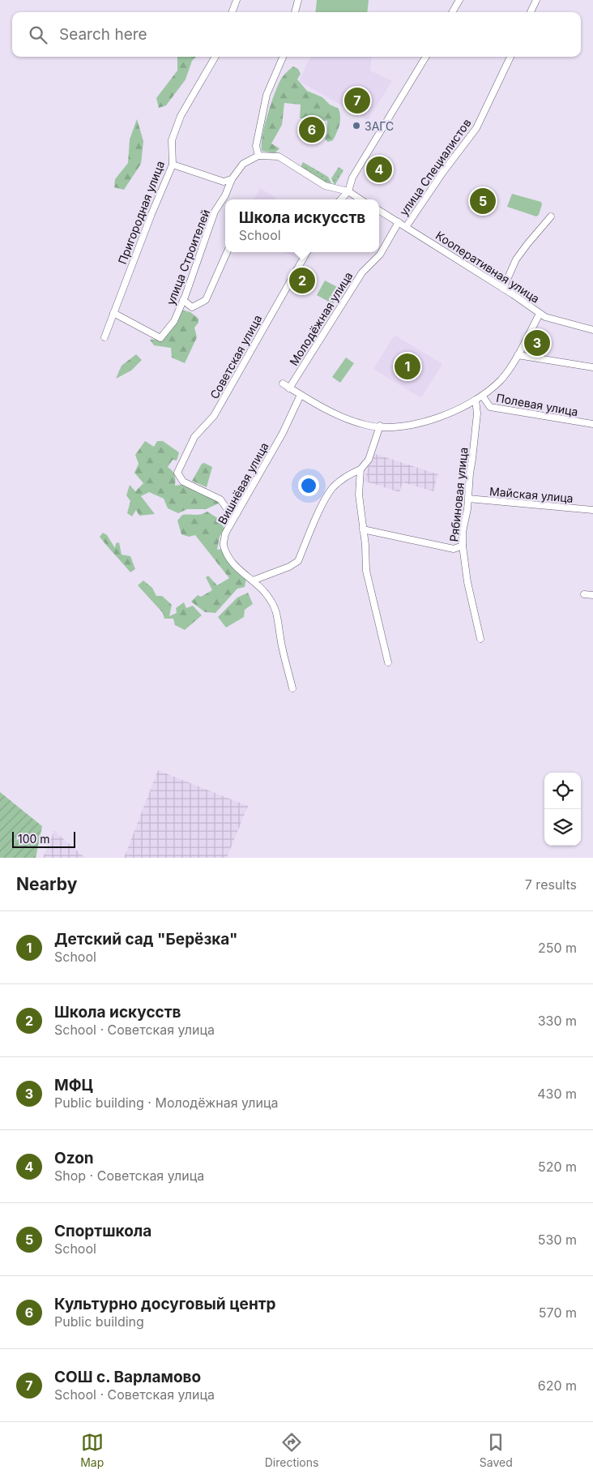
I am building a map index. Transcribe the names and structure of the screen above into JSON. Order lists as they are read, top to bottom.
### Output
{
  "streets": {
    "street": [
      "улица Специалистов",
      "Пригородная улица",
      "улица Строителей",
      "Кооперативная улица",
      "Молодёжная улица",
      "Советская улица",
      "Полевая улица",
      "Вишнёвая улица",
      "Рябиновая улица",
      "Майская улица"
    ]
  },
  "crossings": [
    ["улица Специалистов", "Кооперативная улица"],
    ["Пригородная улица", "улица Строителей"],
    ["Кооперативная улица", "Молодёжная улица"],
    ["Советская улица", "Вишнёвая улица"],
    ["Рябиновая улица", "Майская улица"]
  ],
  "places": ["ЗАГС"],
  "scale_bar": "100 m",
  "page": {
    "search": "Search here",
    "pins": [
      "7",
      "6",
      "4",
      "5",
      "2",
      "3",
      "1"
    ],
    "popup": ["Школа искусств", "School"],
    "scale": "100 m",
    "heading": ["Nearby", "7 results"],
    "list": [
      {
        "mark": "1",
        "name": "Детский сад \"Берёзка\"",
        "note": "School",
        "value": "250 m"
      },
      {
        "mark": "2",
        "name": "Школа искусств",
        "note": "School · Советская улица",
        "value": "330 m"
      },
      {
        "mark": "3",
        "name": "МФЦ",
        "note": "Public building · Молодёжная улица",
        "value": "430 m"
      },
      {
        "mark": "4",
        "name": "Ozon",
        "note": "Shop · Советская улица",
        "value": "520 m"
      },
      {
        "mark": "5",
        "name": "Спортшкола",
        "note": "School",
        "value": "530 m"
      },
      {
        "mark": "6",
        "name": "Культурно досуговый центр",
        "note": "Public building",
        "value": "570 m"
      },
      {
        "mark": "7",
        "name": "СОШ с. Варламово",
        "note": "School · Советская улица",
        "value": "620 m"
      }
    ],
    "nav": ["Map", "Directions", "Saved"]
  }
}
